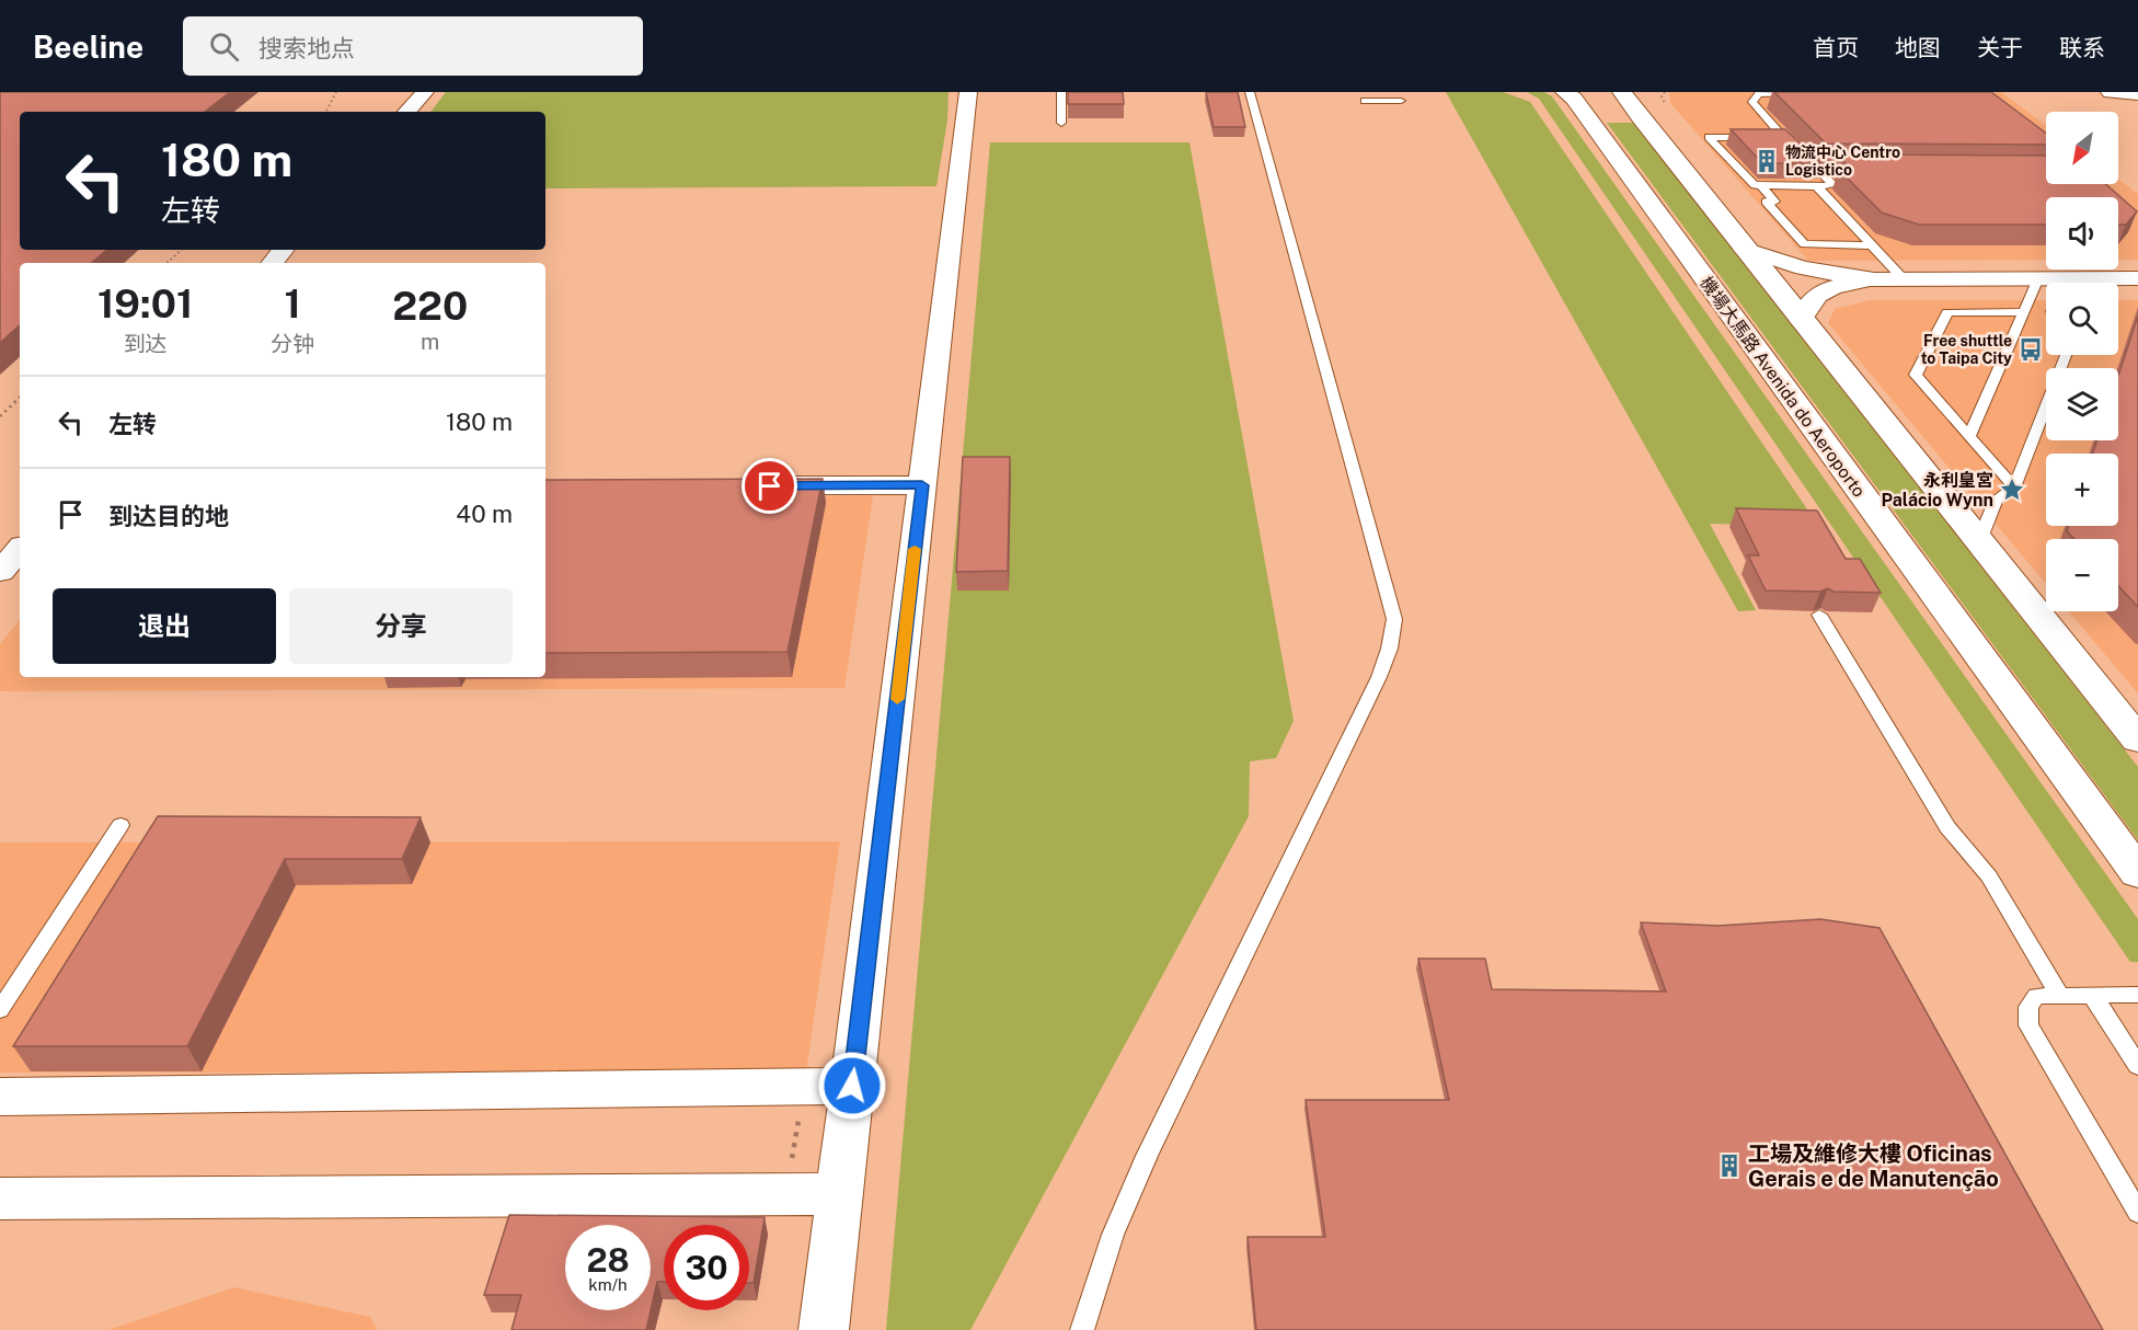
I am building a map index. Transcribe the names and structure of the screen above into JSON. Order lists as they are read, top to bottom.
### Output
{
  "streets": {
    "main road": ["機場大馬路 Avenida do Aeroporto"]
  },
  "places": {
    "building": ["物流中心 Centro Logistico", "工場及維修大樓 Oficinas Gerais e de Manutenção"],
    "bus stop": ["Free shuttle to Taipa City"],
    "place": ["永利皇宮 Palácio Wynn"]
  },
  "north": "bottom left",
  "page": {
    "header": "Beeline",
    "search": "搜索地点",
    "nav": [
      "首页",
      "地图",
      "关于",
      "联系"
    ],
    "map_buttons": ["+", "−"],
    "turn": ["180 m", "左转"],
    "eta": [
      "19:01",
      "到达",
      "1",
      "分钟",
      "220",
      "m"
    ],
    "list": [
      {
        "name": "左转",
        "value": "180 m"
      },
      {
        "name": "到达目的地",
        "value": "40 m"
      }
    ],
    "buttons": ["退出", "分享"],
    "speed": "28 km/h",
    "limit": "30"
  }
}
